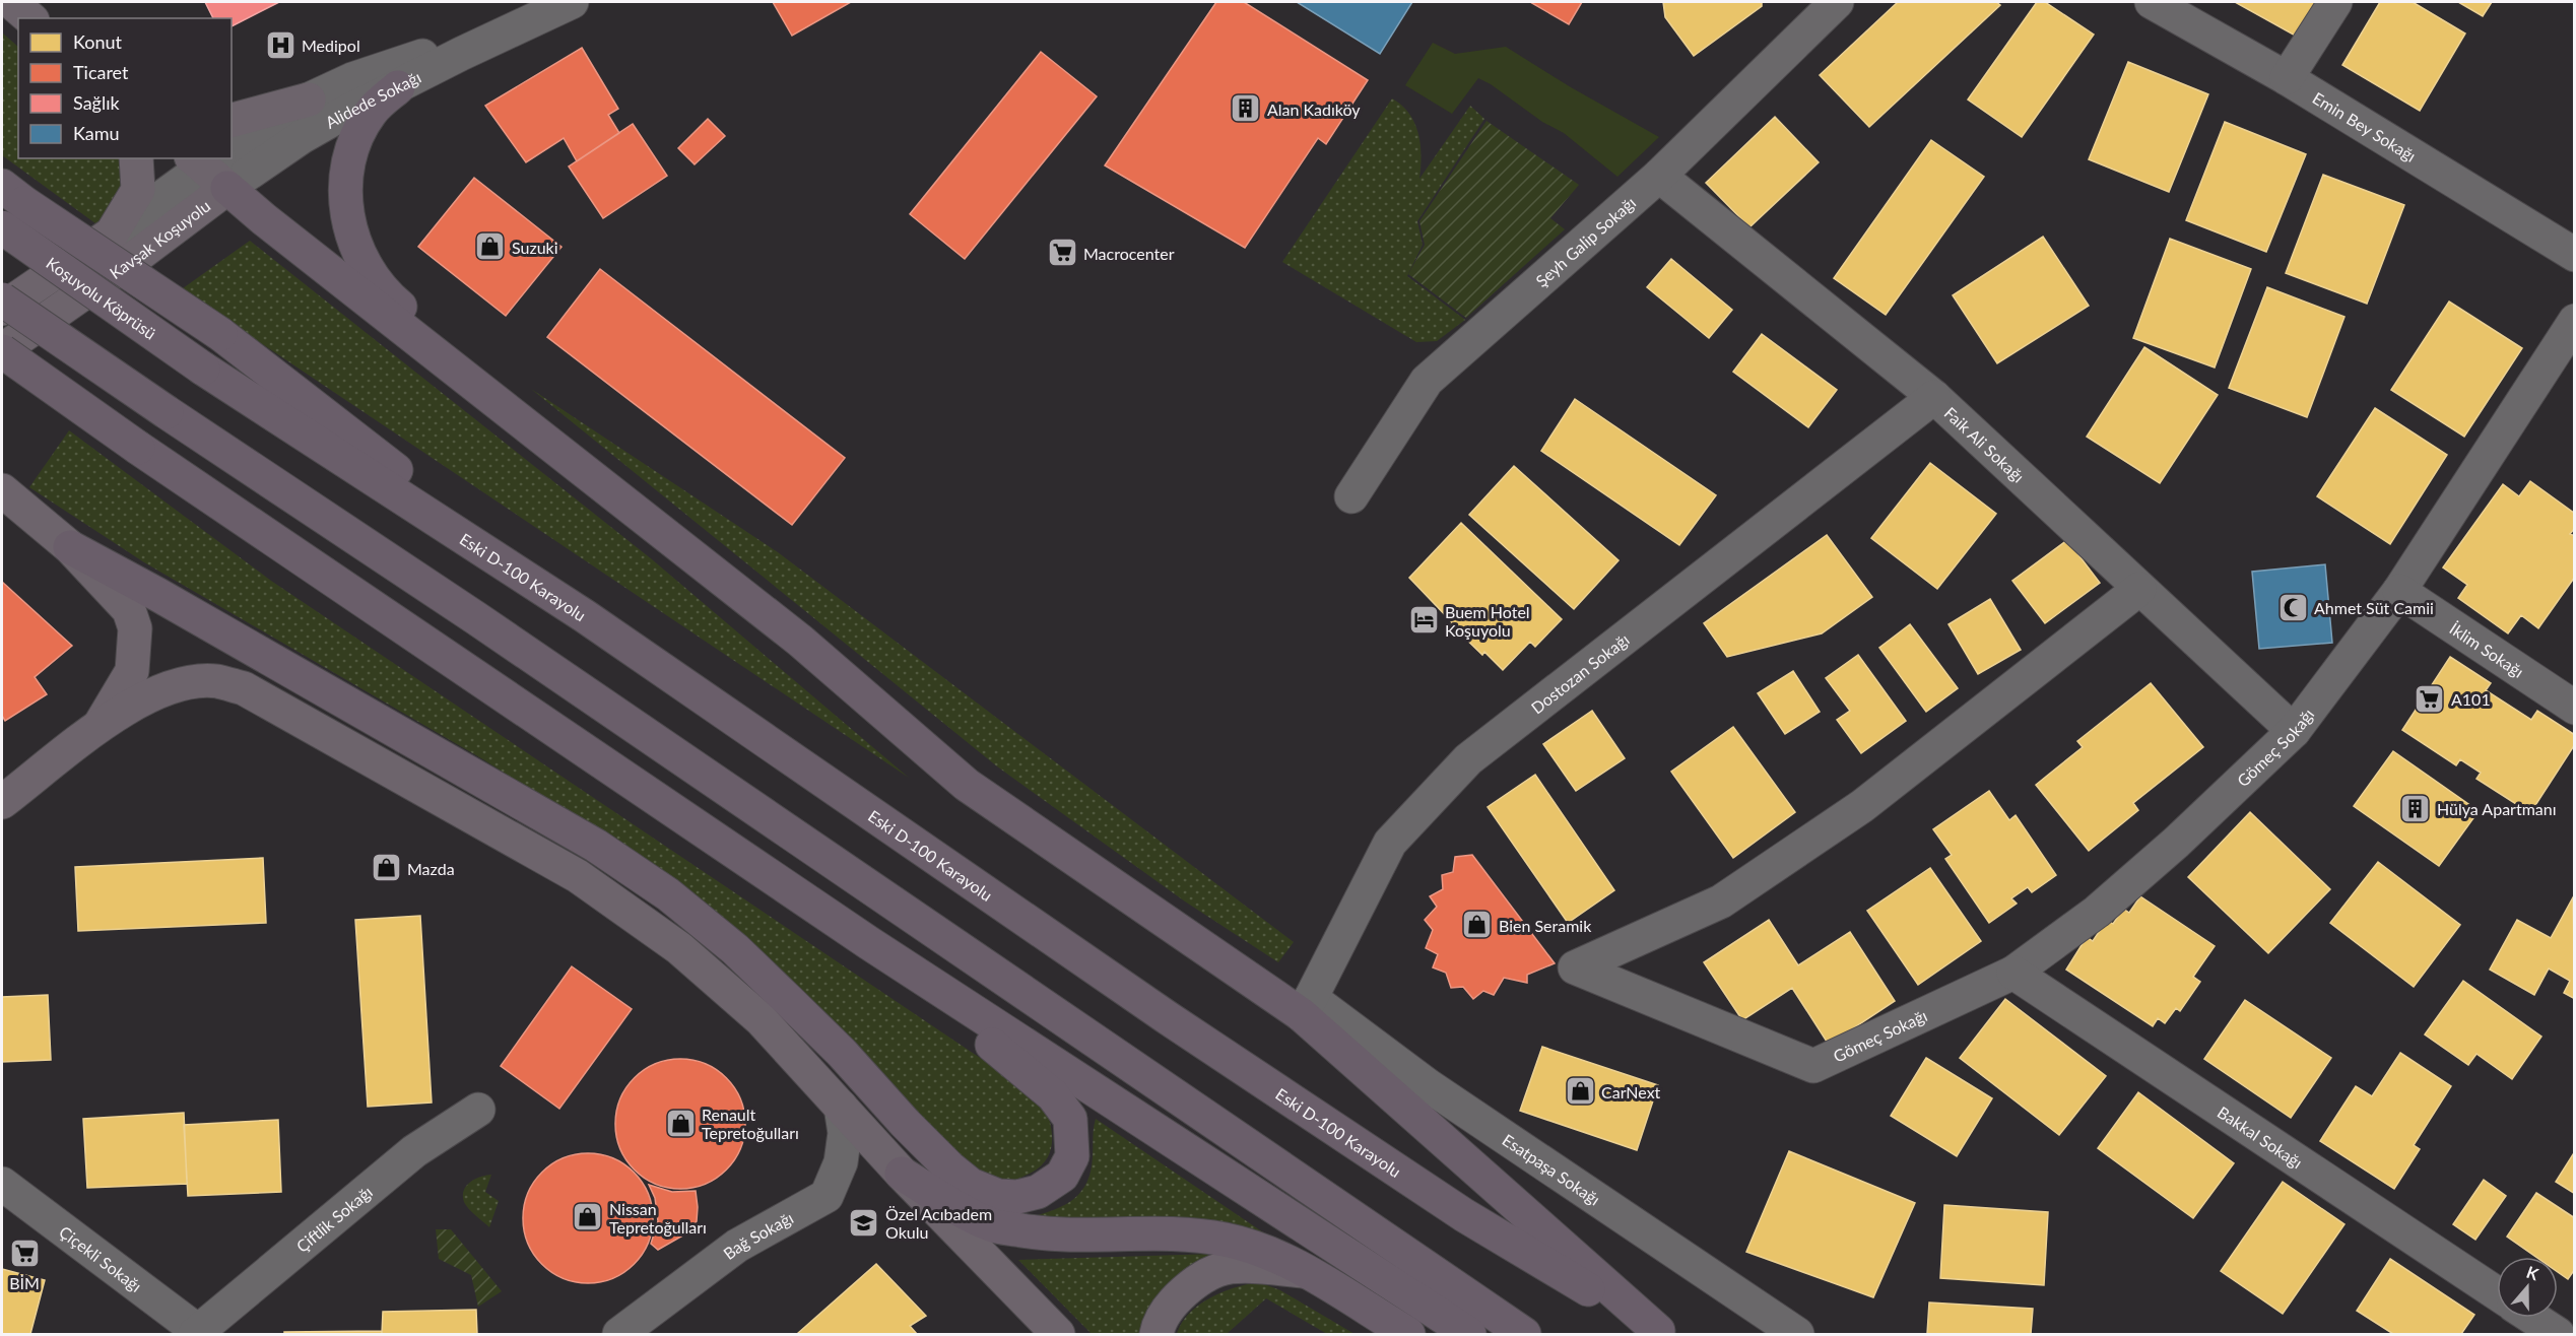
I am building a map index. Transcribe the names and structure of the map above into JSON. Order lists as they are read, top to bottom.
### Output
{
  "streets": {
    "highway": ["Koşuyolu Köprüsü", "Eski D-100 Karayolu"],
    "main road": ["Kavşak Koşuyolu"],
    "street": [
      "Alidede Sokağı",
      "Emin Bey Sokağı",
      "Şeyh Galip Sokağı",
      "Faik Ali Sokağı",
      "İklim Sokağı",
      "Dostozan Sokağı",
      "Gömeç Sokağı",
      "Bakkal Sokağı",
      "Esatpaşa Sokağı",
      "Çiftlik Sokağı",
      "Bağ Sokağı",
      "Çiçekli Sokağı"
    ]
  },
  "crossings": [
    ["Alidede Sokağı", "Kavşak Koşuyolu"],
    ["Şeyh Galip Sokağı", "Faik Ali Sokağı"],
    ["Koşuyolu Köprüsü", "Eski D-100 Karayolu"],
    ["Faik Ali Sokağı", "Dostozan Sokağı"],
    ["Faik Ali Sokağı", "Gömeç Sokağı"],
    ["İklim Sokağı", "Gömeç Sokağı"],
    ["Dostozan Sokağı", "Esatpaşa Sokağı"],
    ["Gömeç Sokağı", "Bakkal Sokağı"],
    ["Çiftlik Sokağı", "Çiçekli Sokağı"]
  ],
  "places": {
    "hospital": ["Medipol"],
    "building": ["Alan Kadıköy", "Hülya Apartmanı"],
    "shop": [
      "Suzuki",
      "Mazda",
      "Bien Seramik",
      "CarNext",
      "Renault Tepretoğulları",
      "Nissan Tepretoğulları"
    ],
    "supermarket": ["Macrocenter", "A101", "BİM"],
    "mosque": ["Ahmet Süt Camii"],
    "hotel": ["Buem Hotel Koşuyolu"],
    "school or university": ["Özel Acıbadem Okulu"]
  },
  "legend": [
    "Konut",
    "Ticaret",
    "Sağlık",
    "Kamu"
  ],
  "north": "top"
}
